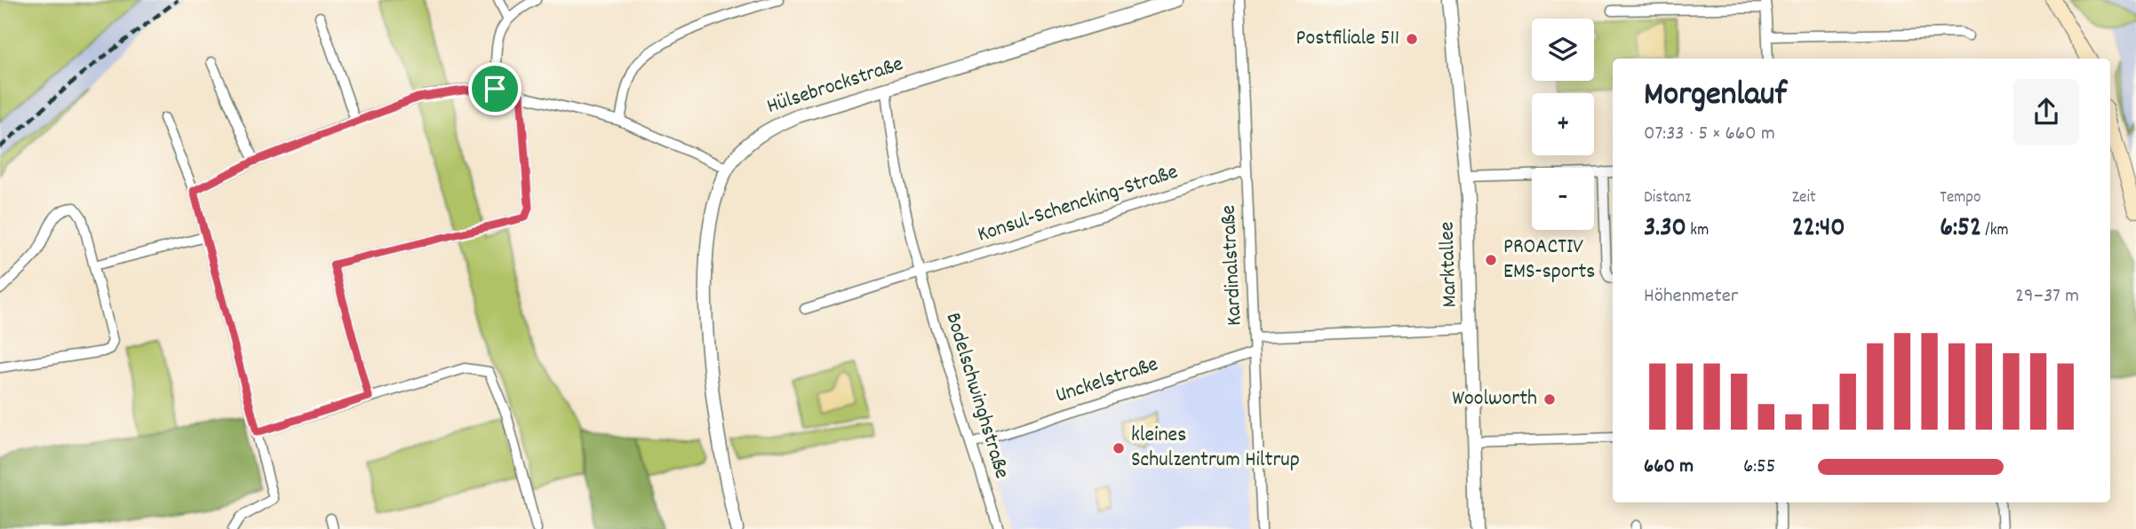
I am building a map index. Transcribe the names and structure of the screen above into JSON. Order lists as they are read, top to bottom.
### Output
{
  "streets": {
    "street": [
      "Hülsebrockstraße",
      "Konsul-Schencking-Straße",
      "Marktallee",
      "Kardinalstraße",
      "Unckelstraße",
      "Bodelschwinghstraße"
    ]
  },
  "crossings": [
    ["Hülsebrockstraße", "Bodelschwinghstraße"],
    ["Konsul-Schencking-Straße", "Kardinalstraße"],
    ["Konsul-Schencking-Straße", "Bodelschwinghstraße"],
    ["Kardinalstraße", "Unckelstraße"],
    ["Unckelstraße", "Bodelschwinghstraße"]
  ],
  "places": [
    "Postfiliale 511",
    "PROACTIV EMS-sports",
    "Woolworth",
    "kleines Schulzentrum Hiltrup"
  ],
  "page": {
    "map_buttons": ["+", "−"],
    "heading": ["Morgenlauf", "07:33 · 5 × 660 m"],
    "stats": [
      ["Distanz", "3.30 km"],
      ["Zeit", "22:40"],
      ["Tempo", "6:52 /km"]
    ],
    "chart": ["Höhenmeter", "29–37 m"],
    "list": [
      {
        "name": "660 m",
        "note": "6:55"
      }
    ]
  }
}
